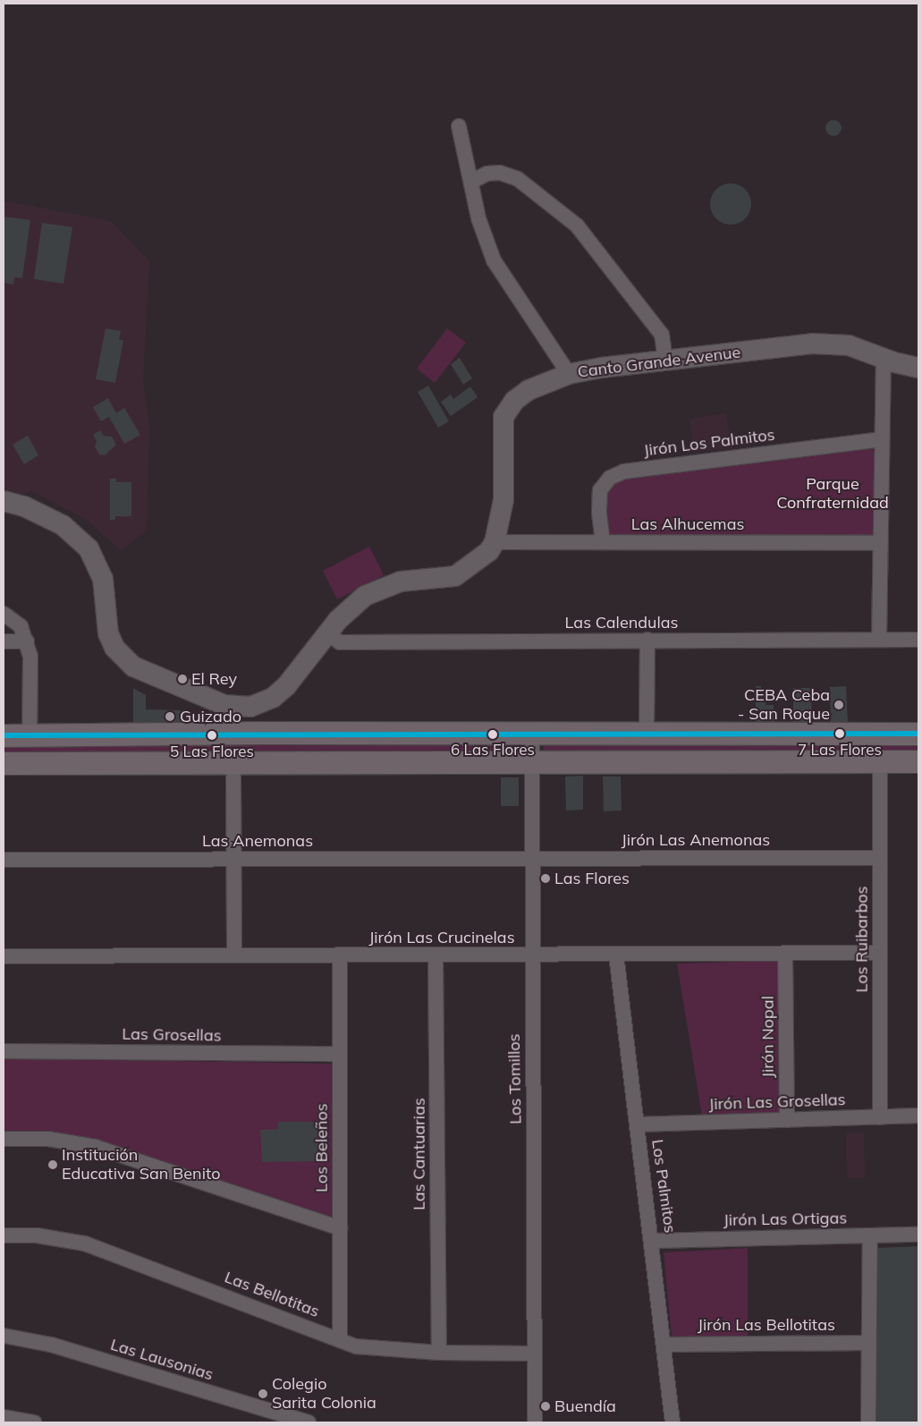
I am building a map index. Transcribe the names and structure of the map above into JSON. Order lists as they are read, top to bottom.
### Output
{
  "streets": {
    "street": [
      "Canto Grande Avenue",
      "Jirón Los Palmitos",
      "Las Alhucemas",
      "Las Calendulas",
      "Jirón Las Anemonas",
      "Las Anemonas",
      "Jirón Las Crucinelas",
      "Los Ruibarbos",
      "Las Grosellas",
      "Jirón Nopal",
      "Los Tomillos",
      "Jirón Las Grosellas",
      "Los Beleños",
      "Las Cantuarias",
      "Los Palmitos",
      "Jirón Las Ortigas",
      "Las Bellotitas",
      "Jirón Las Bellotitas",
      "Las Lausonias"
    ]
  },
  "crossings": [
    ["Canto Grande Avenue", "Las Alhucemas"],
    ["Canto Grande Avenue", "Las Calendulas"],
    ["Jirón Los Palmitos", "Las Alhucemas"],
    ["Jirón Las Anemonas", "Las Anemonas"],
    ["Jirón Las Anemonas", "Los Ruibarbos"],
    ["Jirón Las Anemonas", "Los Tomillos"],
    ["Jirón Las Crucinelas", "Los Ruibarbos"],
    ["Jirón Las Crucinelas", "Jirón Nopal"],
    ["Jirón Las Crucinelas", "Los Tomillos"],
    ["Jirón Las Crucinelas", "Los Beleños"],
    ["Jirón Las Crucinelas", "Las Cantuarias"],
    ["Jirón Las Crucinelas", "Los Palmitos"],
    ["Los Ruibarbos", "Jirón Las Grosellas"],
    ["Las Grosellas", "Los Beleños"],
    ["Jirón Nopal", "Jirón Las Grosellas"],
    ["Los Tomillos", "Las Bellotitas"],
    ["Jirón Las Grosellas", "Los Palmitos"],
    ["Los Beleños", "Las Bellotitas"],
    ["Las Cantuarias", "Las Bellotitas"],
    ["Los Palmitos", "Jirón Las Ortigas"],
    ["Los Palmitos", "Jirón Las Bellotitas"]
  ],
  "parks": ["Parque Confraternidad"],
  "places": [
    "El Rey",
    "CEBA Ceba - San Roque",
    "Guizado",
    "7 Las Flores",
    "6 Las Flores",
    "5 Las Flores",
    "Las Flores",
    "Institución Educativa San Benito",
    "Colegio Sarita Colonia",
    "Buendía"
  ]
}
